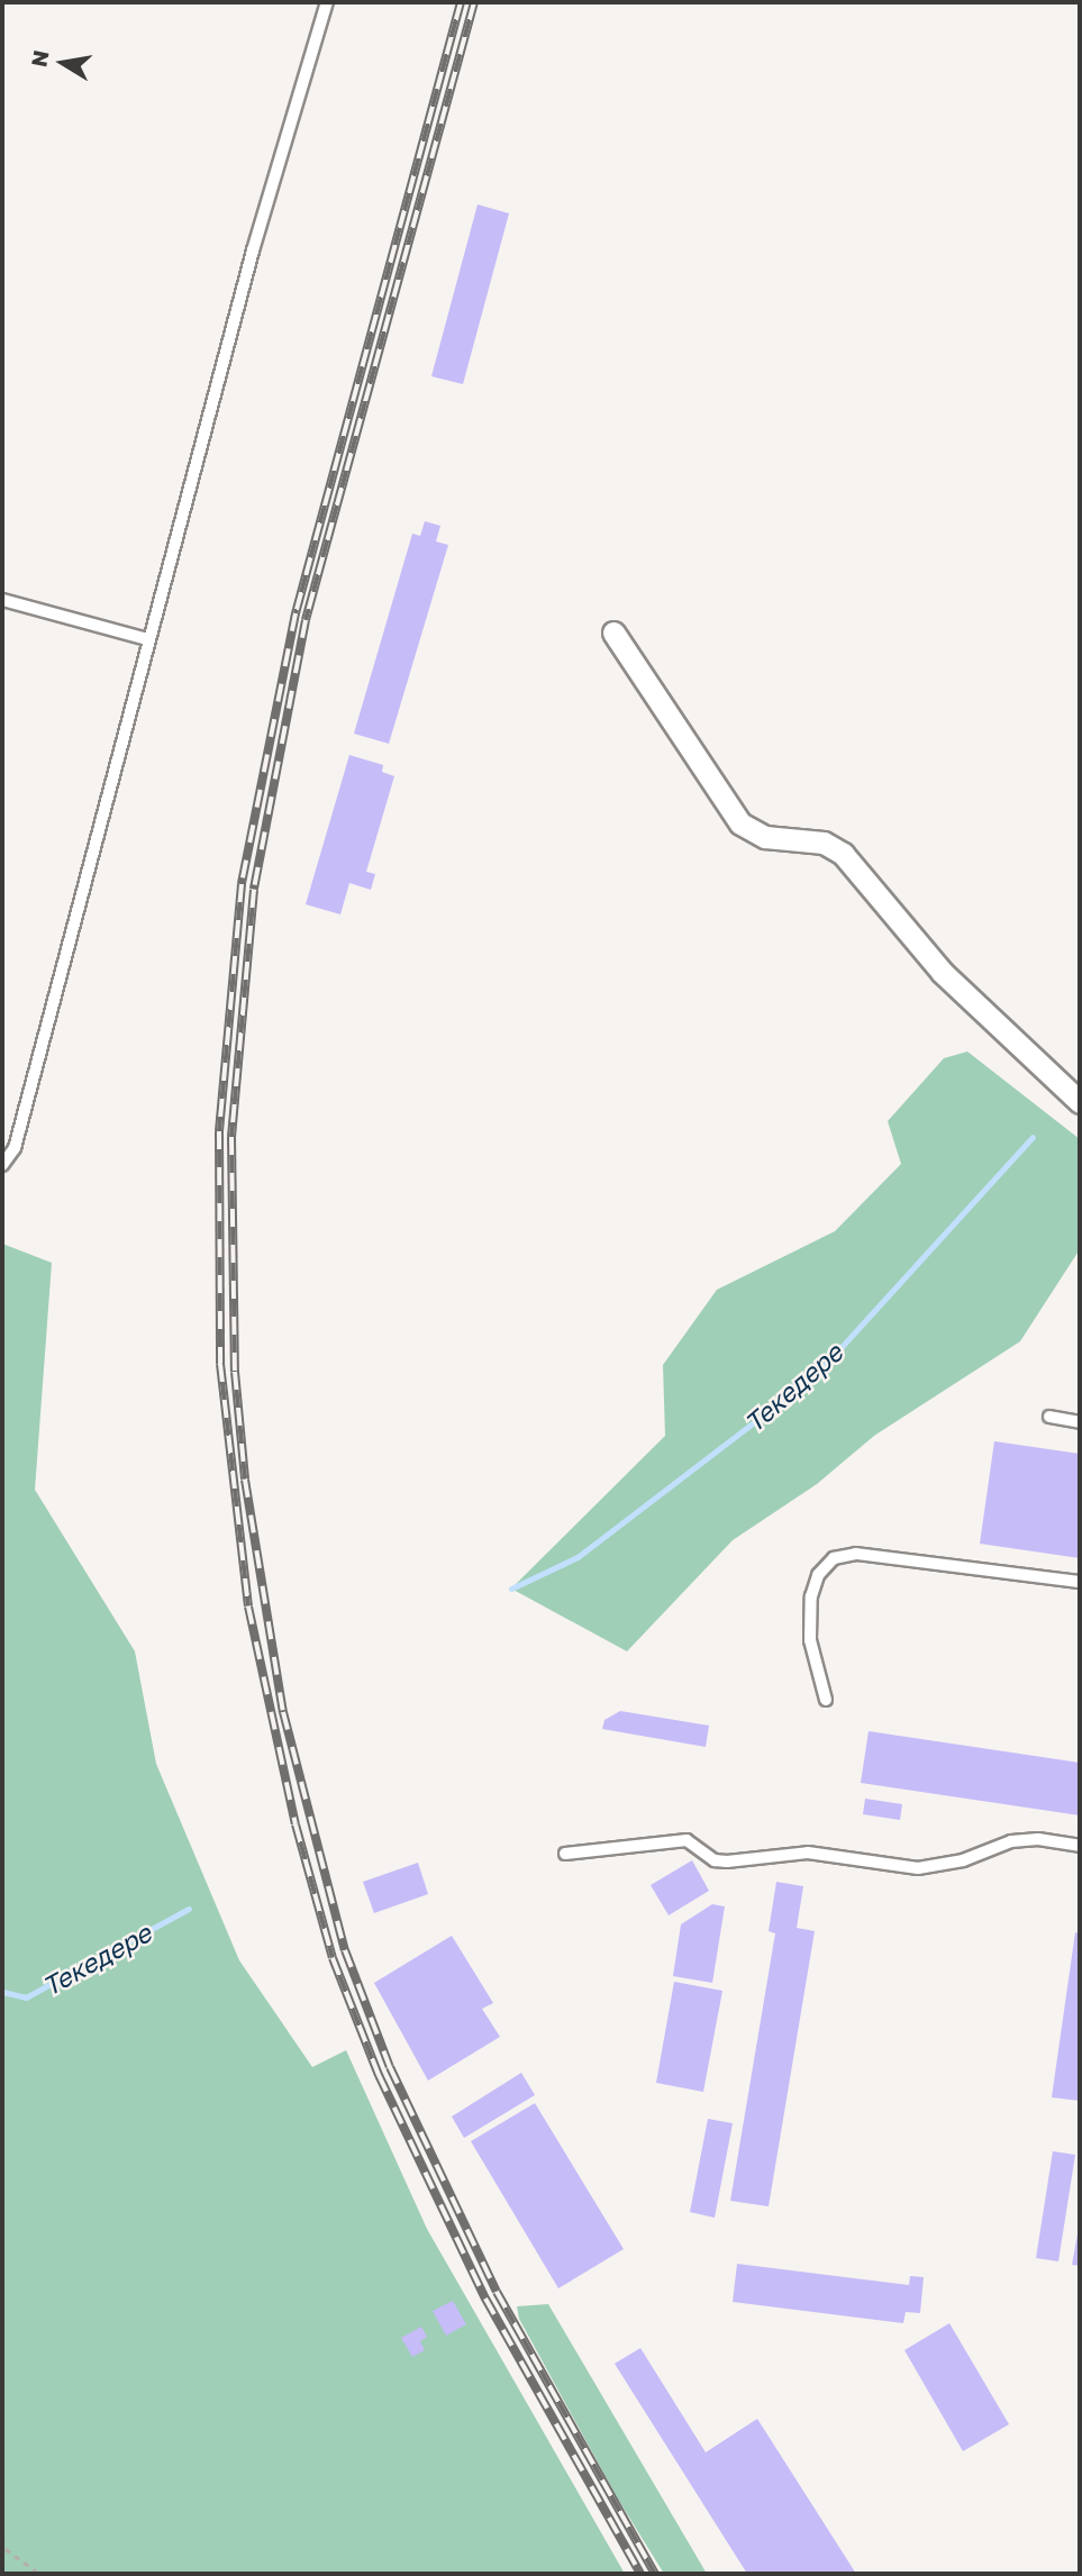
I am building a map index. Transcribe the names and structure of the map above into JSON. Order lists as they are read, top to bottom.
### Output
{
  "water": ["Текедере"],
  "north": "left"
}
